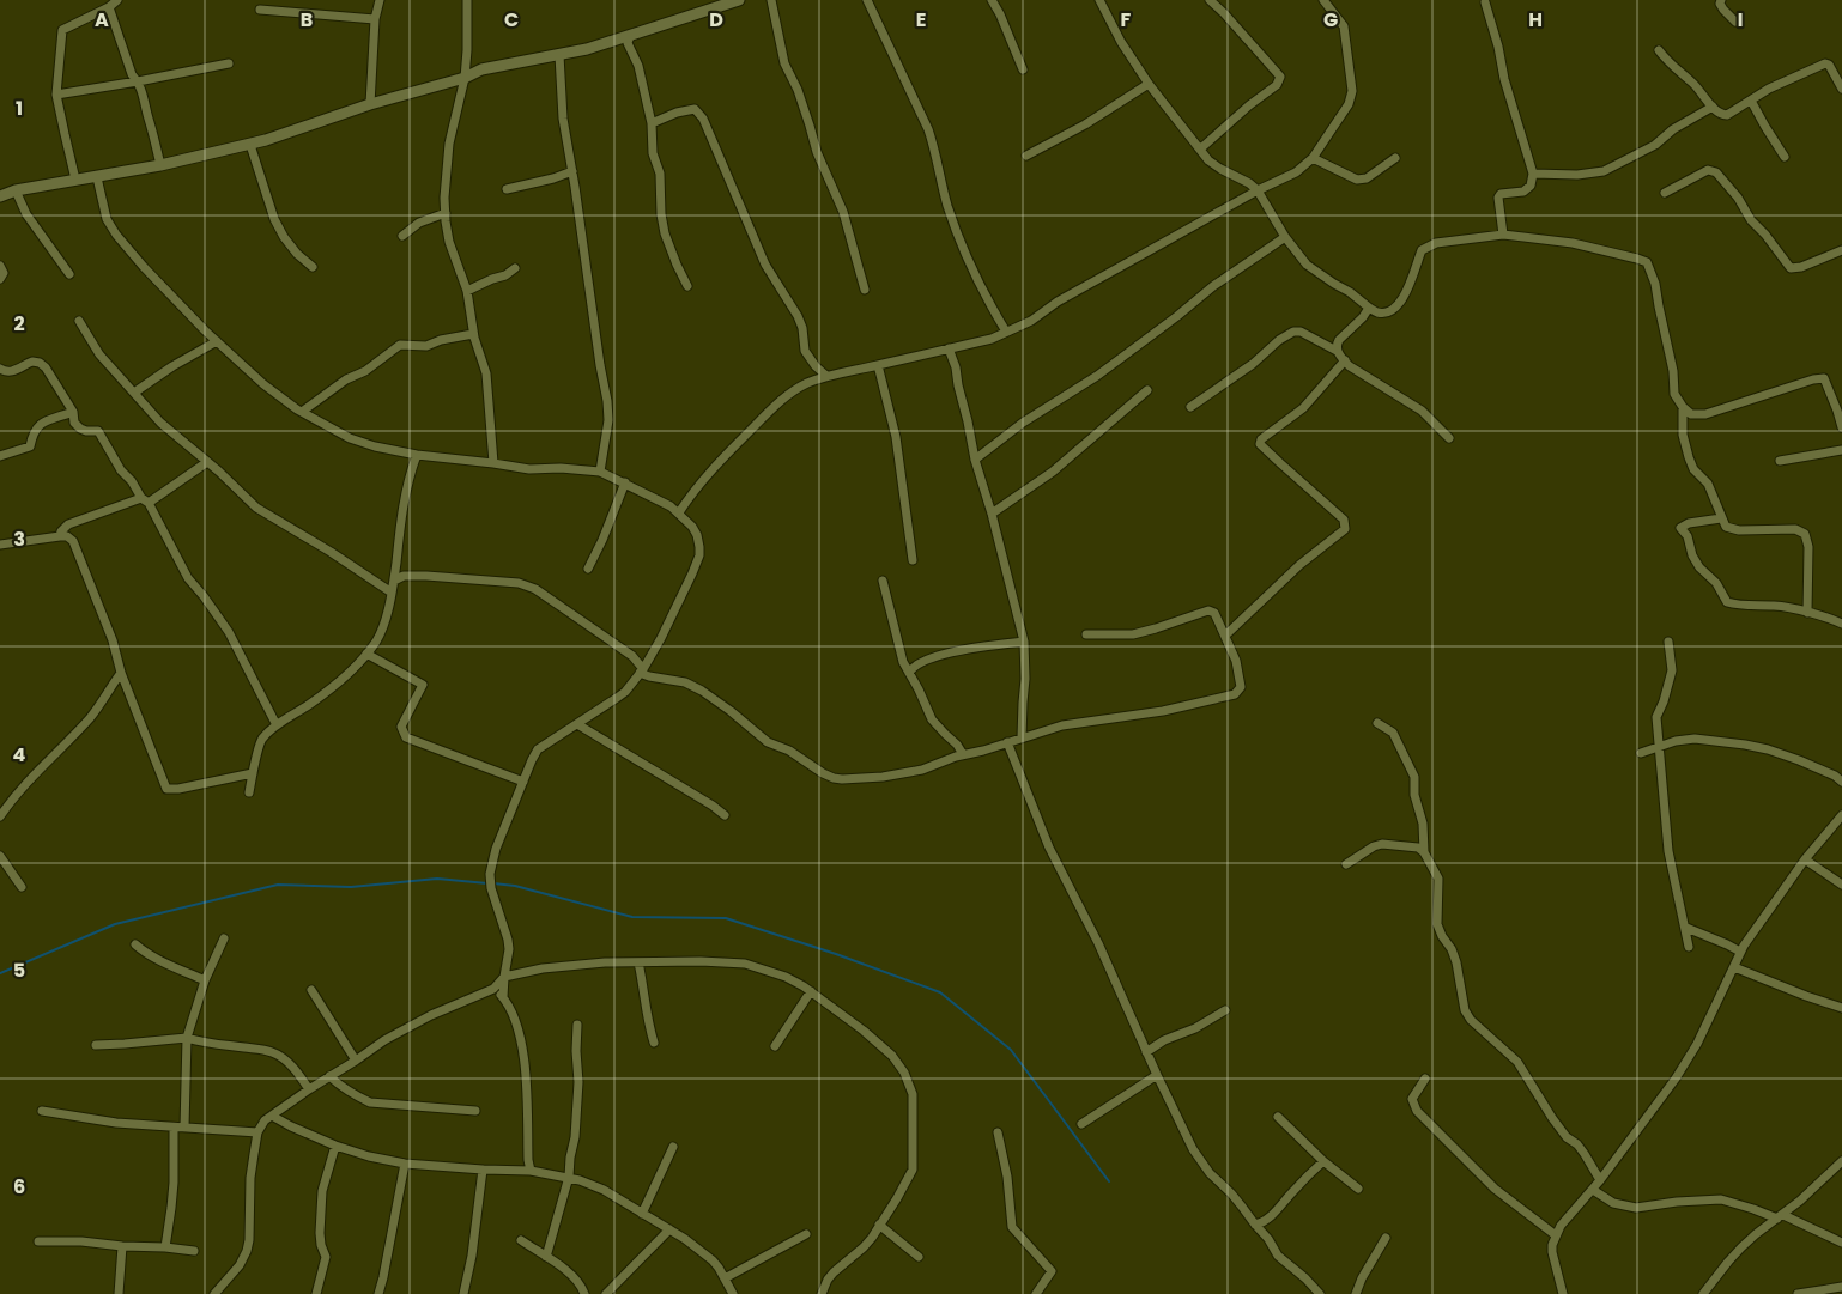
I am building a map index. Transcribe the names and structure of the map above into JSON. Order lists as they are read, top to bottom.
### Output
{
  "grid": {
    "columns": [
      "A",
      "B",
      "C",
      "D",
      "E",
      "F",
      "G",
      "H",
      "I"
    ],
    "rows": [
      "1",
      "2",
      "3",
      "4",
      "5",
      "6"
    ]
  }
}
